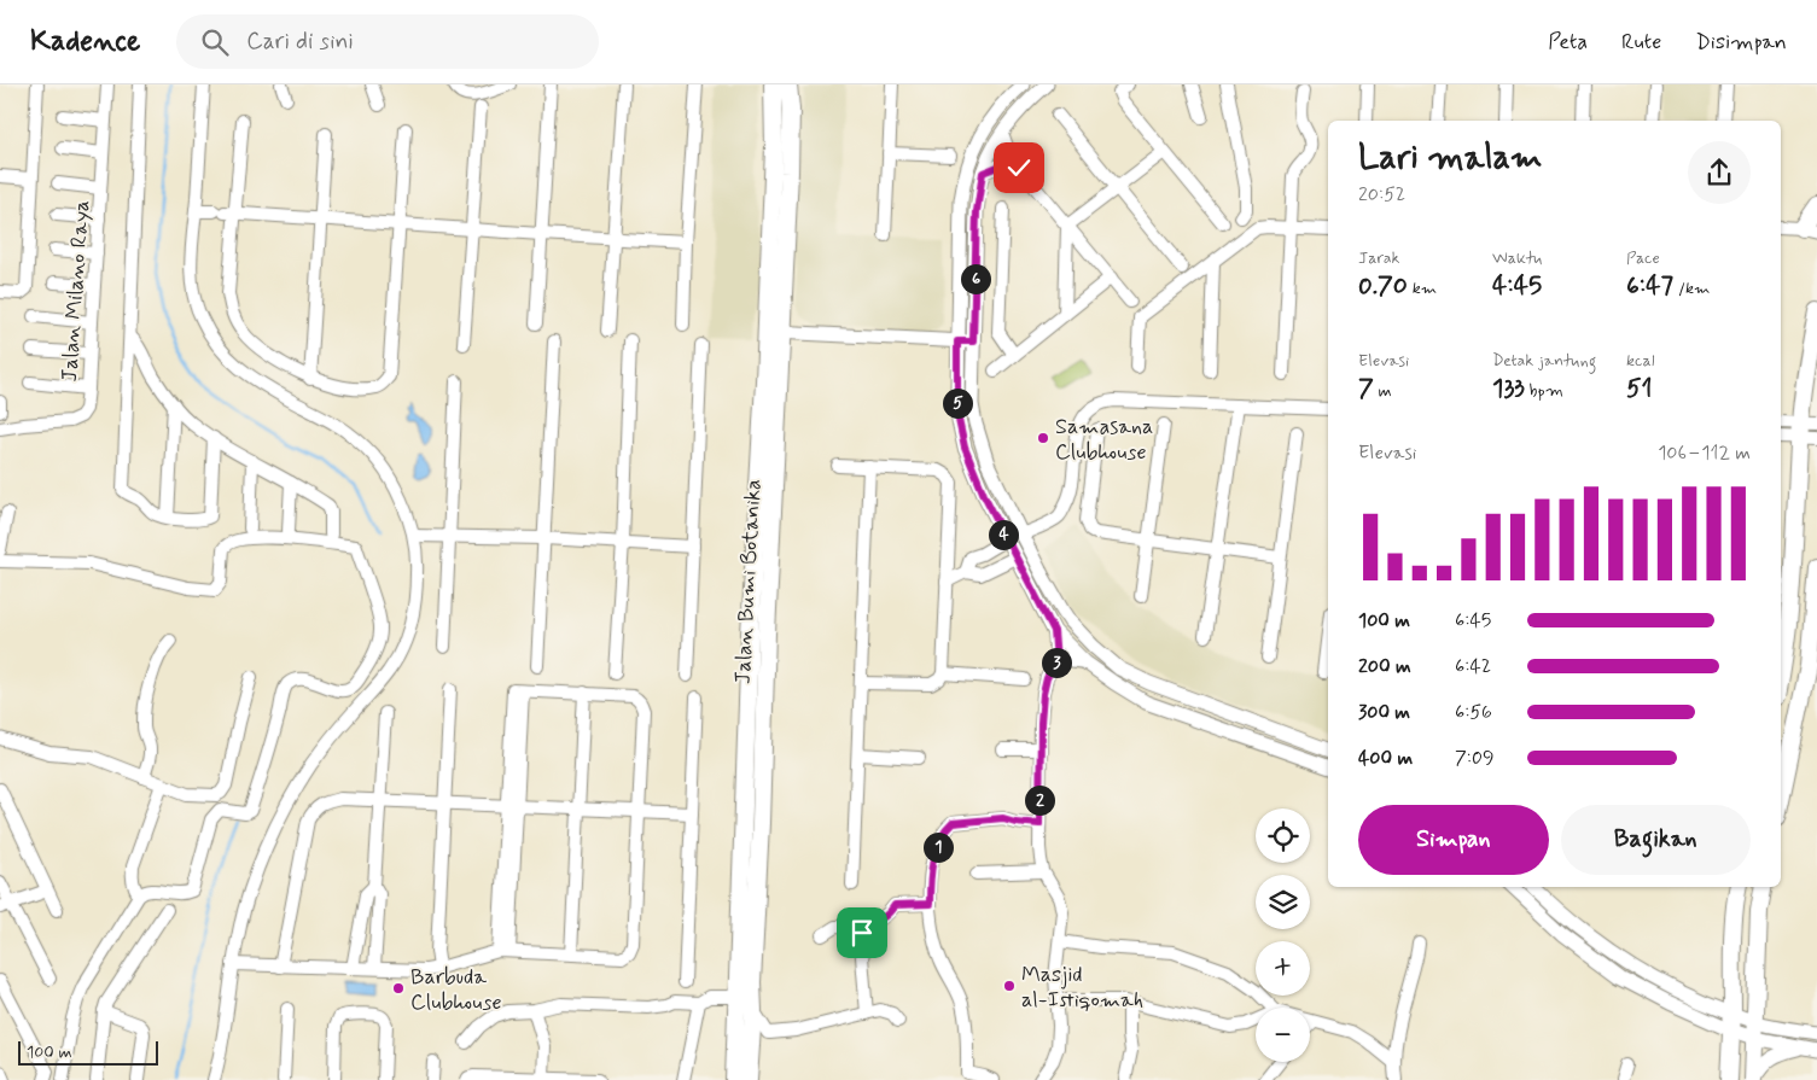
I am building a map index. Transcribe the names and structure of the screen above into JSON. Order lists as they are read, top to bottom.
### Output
{
  "streets": {
    "main road": ["Jalan Bumi Botanika"],
    "street": ["Jalan Milano Raya"]
  },
  "places": ["Samasana Clubhouse", "Masjid al-Istiqomah", "Barbuda Clubhouse"],
  "scale_bar": "100 m",
  "page": {
    "header": "Kadence",
    "search": "Cari di sini",
    "nav": ["Peta", "Rute", "Disimpan"],
    "heading": ["Lari malam", "20:52"],
    "stats": [
      ["Jarak", "0.70 km"],
      ["Waktu", "4:45"],
      ["Pace", "6:47 /km"],
      ["Elevasi", "7 m"],
      ["Detak jantung", "133 bpm"],
      ["kcal", "51"]
    ],
    "pins": [
      "6",
      "5",
      "4",
      "3",
      "2",
      "1"
    ],
    "chart": ["Elevasi", "106–112 m"],
    "list": [
      {
        "name": "100 m",
        "note": "6:45"
      },
      {
        "name": "200 m",
        "note": "6:42"
      },
      {
        "name": "300 m",
        "note": "6:56"
      },
      {
        "name": "400 m",
        "note": "7:09"
      }
    ],
    "buttons": ["Simpan", "Bagikan"],
    "map_buttons": ["+", "−"],
    "scale": "100 m"
  }
}
